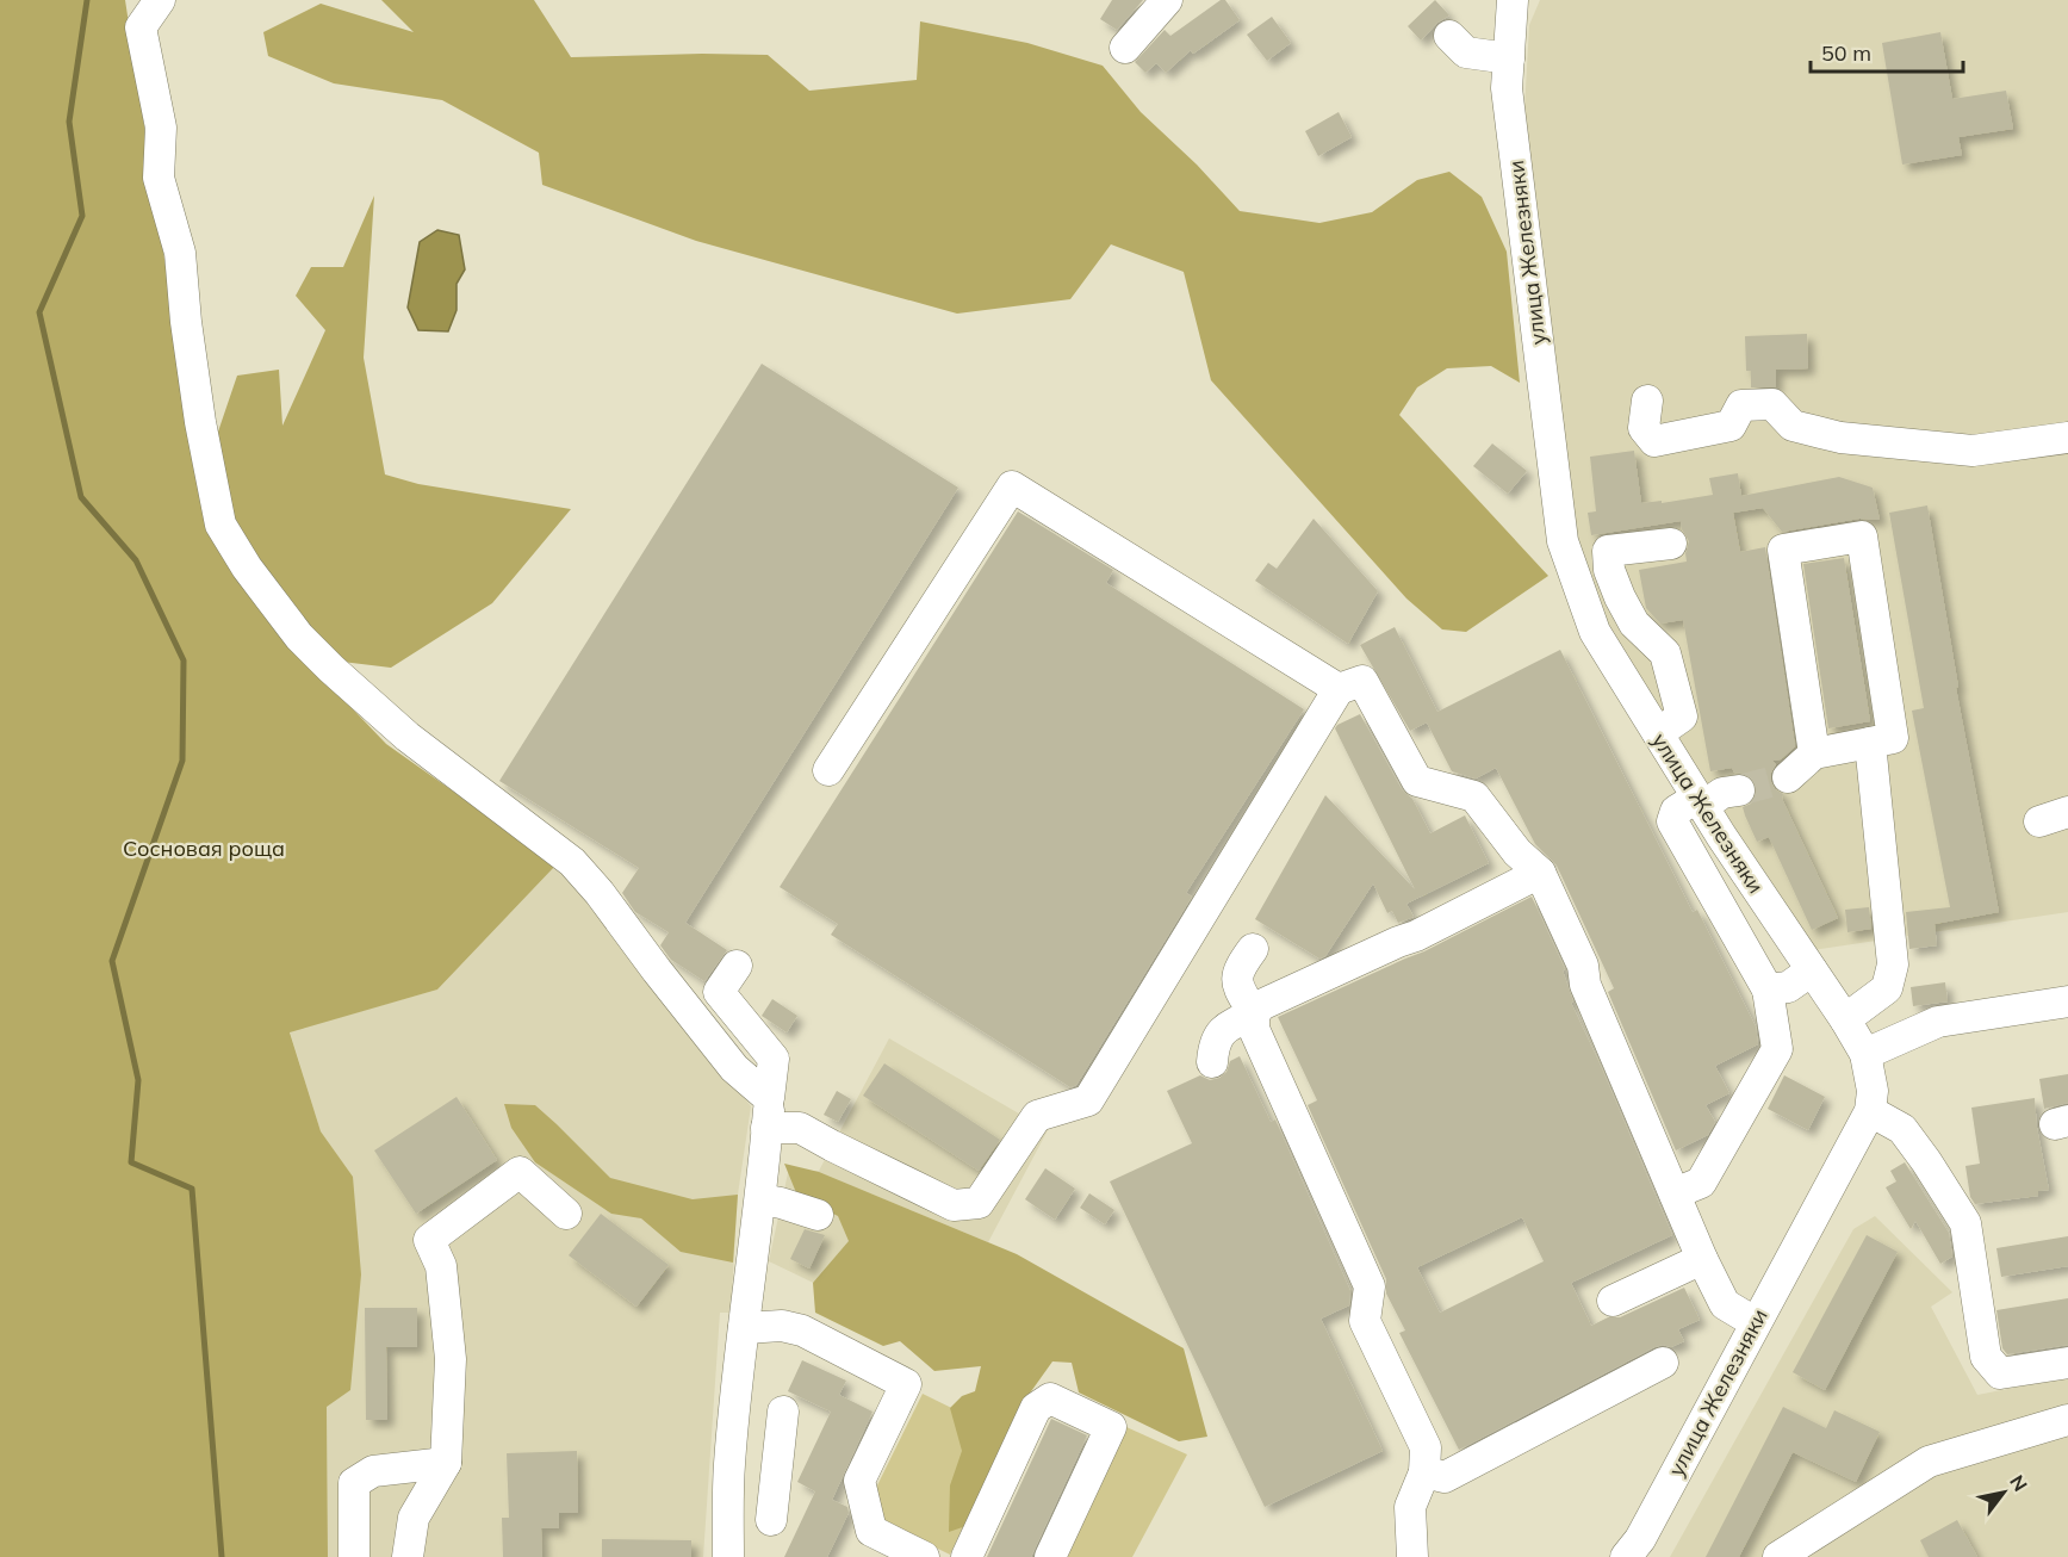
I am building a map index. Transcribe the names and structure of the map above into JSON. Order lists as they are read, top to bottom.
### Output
{
  "streets": {
    "street": ["улица Железняки"]
  },
  "parks": ["Сосновая роща"],
  "scale_bar": "50 m",
  "north": "top right"
}
